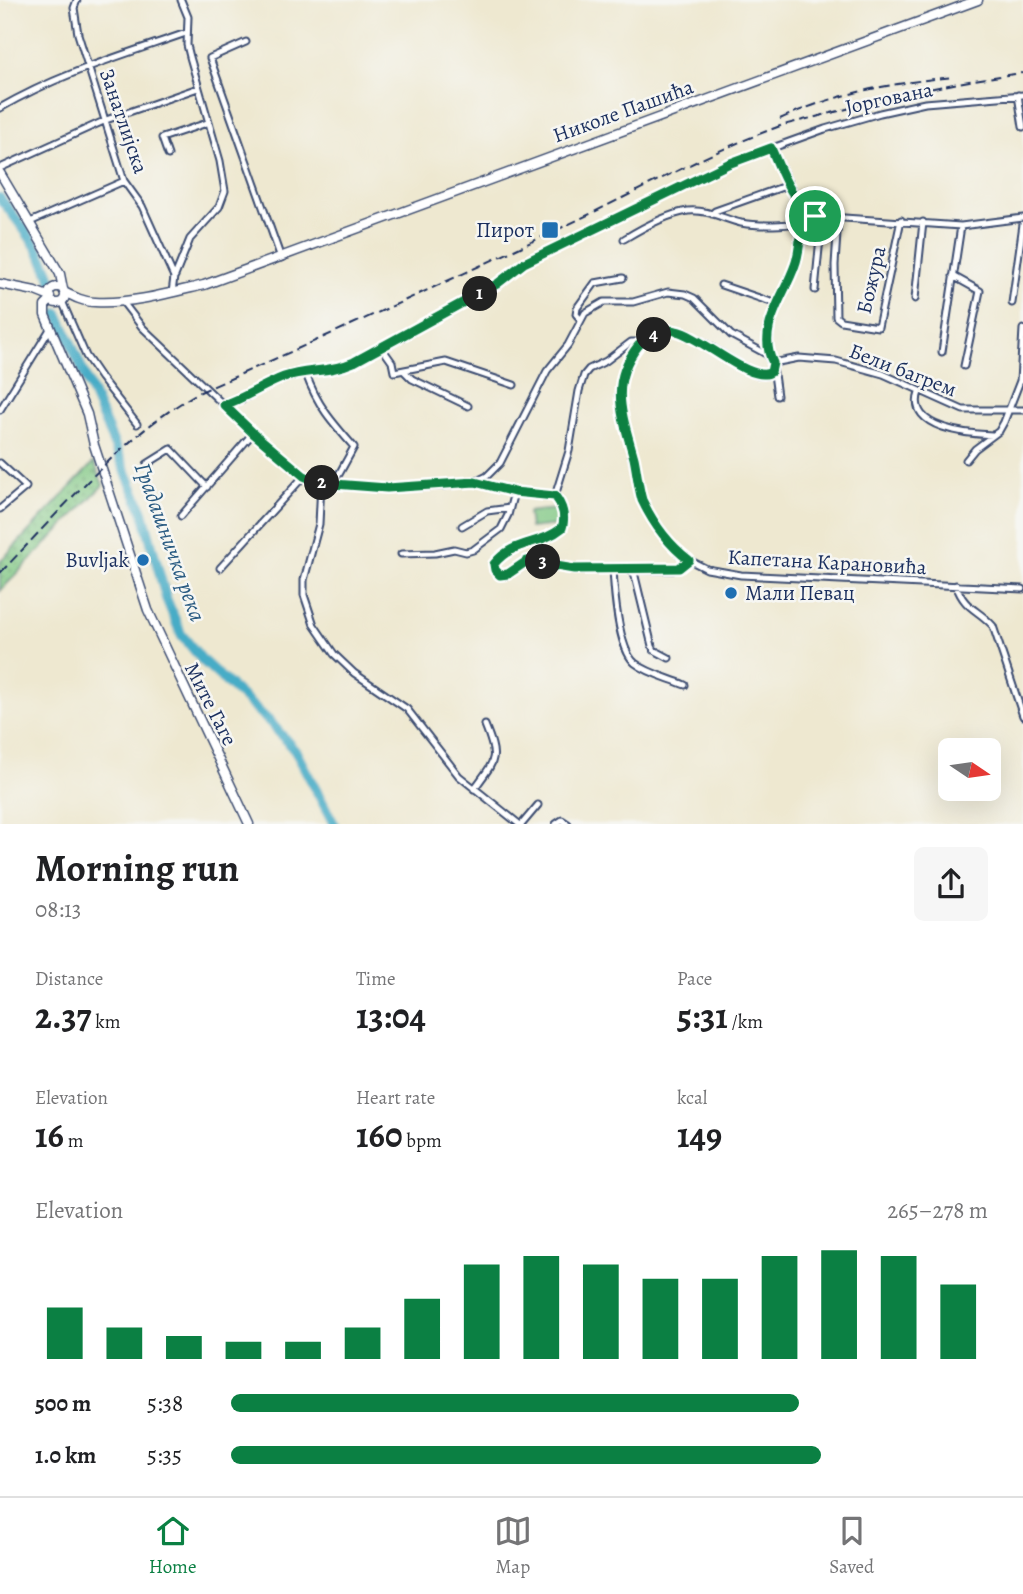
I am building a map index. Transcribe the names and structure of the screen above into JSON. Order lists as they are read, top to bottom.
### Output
{
  "streets": {
    "main road": ["Николе Пашића", "Мите Гаге"],
    "street": [
      "Јоргована",
      "Занатлијска",
      "Божура",
      "Бели багрем",
      "Капетана Карановића"
    ]
  },
  "water": ["Градашничка река"],
  "places": {
    "transit": ["Пирот"],
    "other": ["Buvljak", "Мали Певац"]
  },
  "north": "right",
  "page": {
    "pins": [
      "1",
      "4",
      "2",
      "3"
    ],
    "heading": ["Morning run", "08:13"],
    "stats": [
      ["Distance", "2.37 km"],
      ["Time", "13:04"],
      ["Pace", "5:31 /km"],
      ["Elevation", "16 m"],
      ["Heart rate", "160 bpm"],
      ["kcal", "149"]
    ],
    "chart": ["Elevation", "265–278 m"],
    "list": [
      {
        "name": "500 m",
        "note": "5:38"
      },
      {
        "name": "1.0 km",
        "note": "5:35"
      }
    ],
    "tabs": ["Home", "Map", "Saved"]
  }
}
